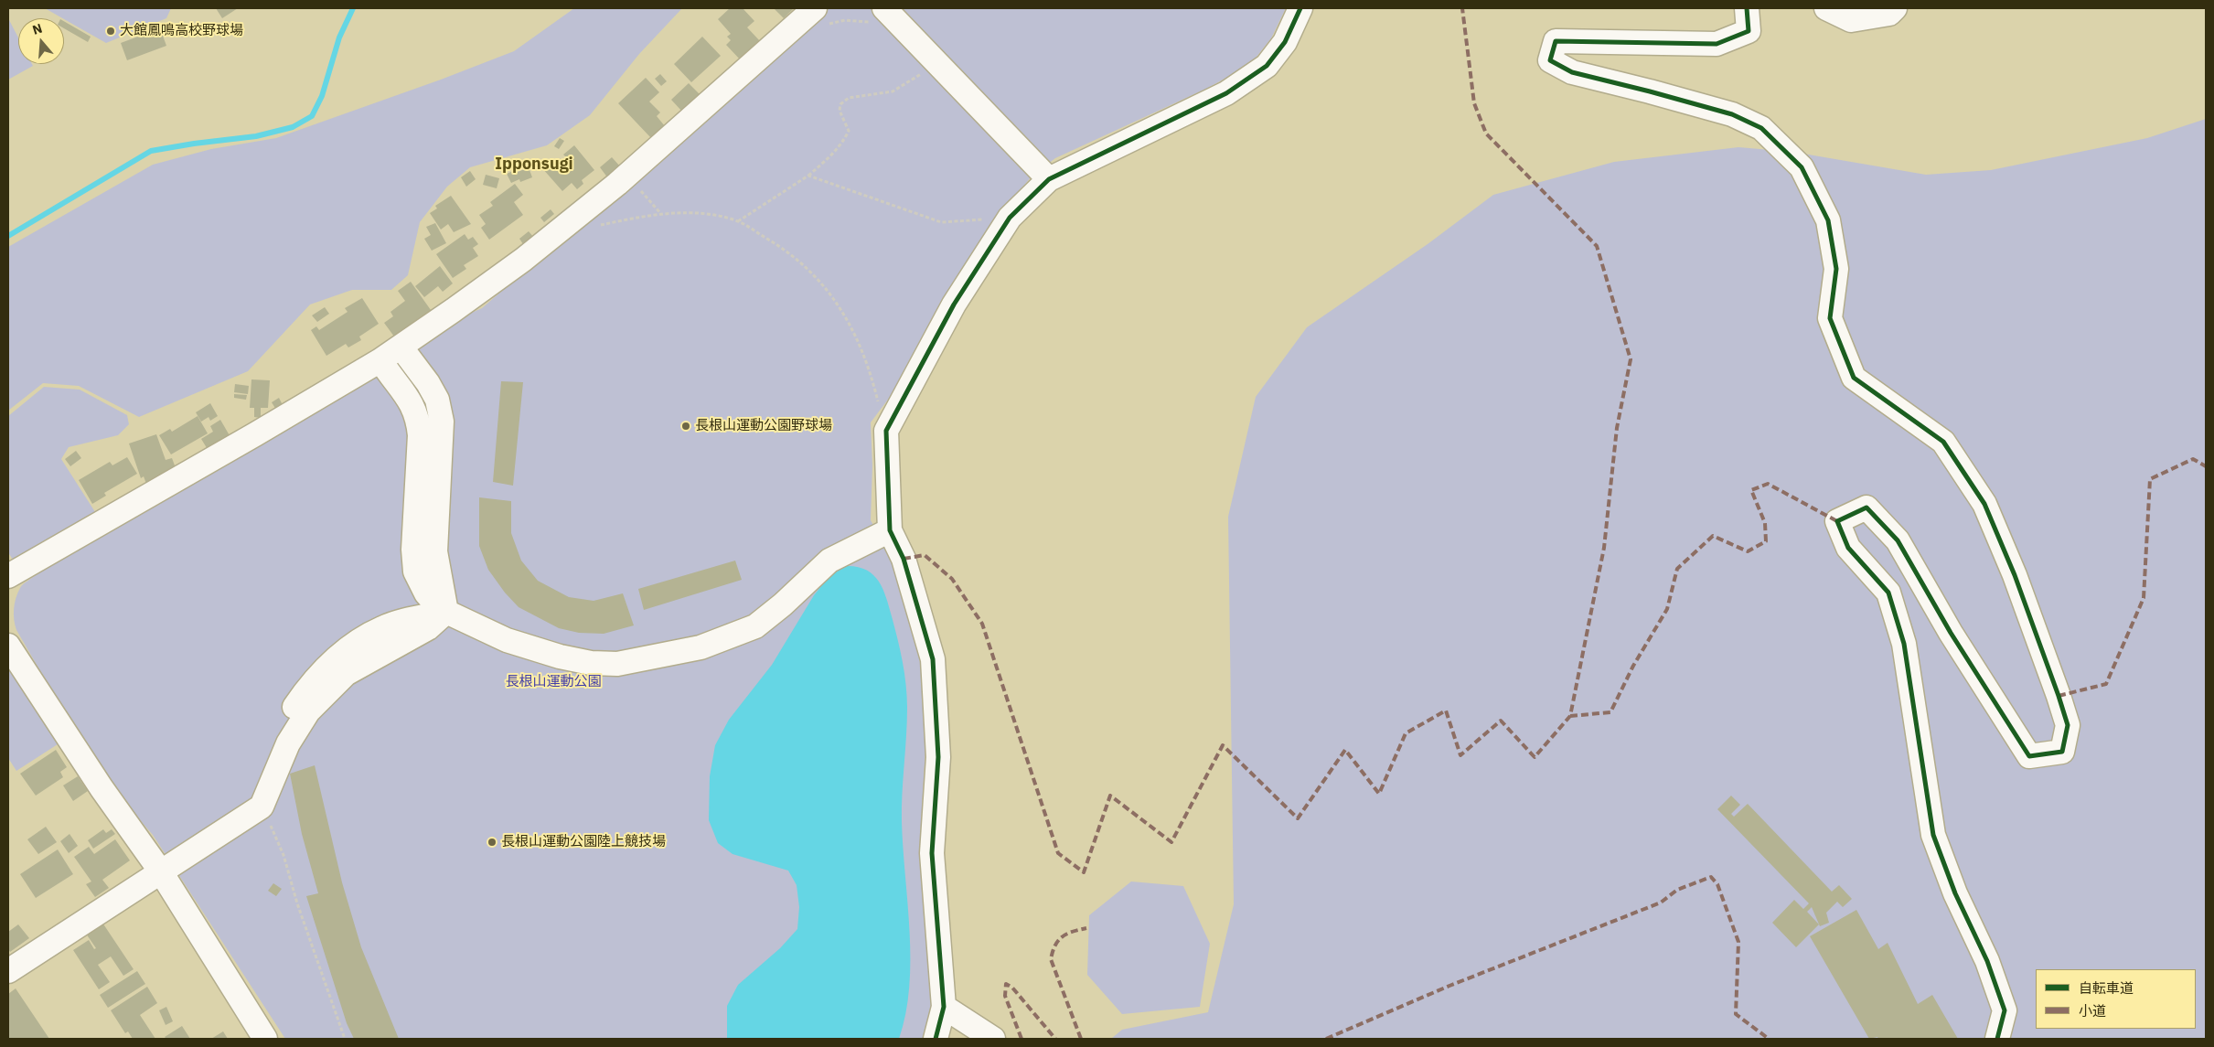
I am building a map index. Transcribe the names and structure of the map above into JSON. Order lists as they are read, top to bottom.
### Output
{
  "districts": ["Ipponsugi"],
  "parks": ["長根山運動公園"],
  "places": ["大館鳳鳴高校野球場", "長根山運動公園野球場", "長根山運動公園陸上競技場"],
  "legend": ["自転車道", "小道"],
  "north": "top"
}
